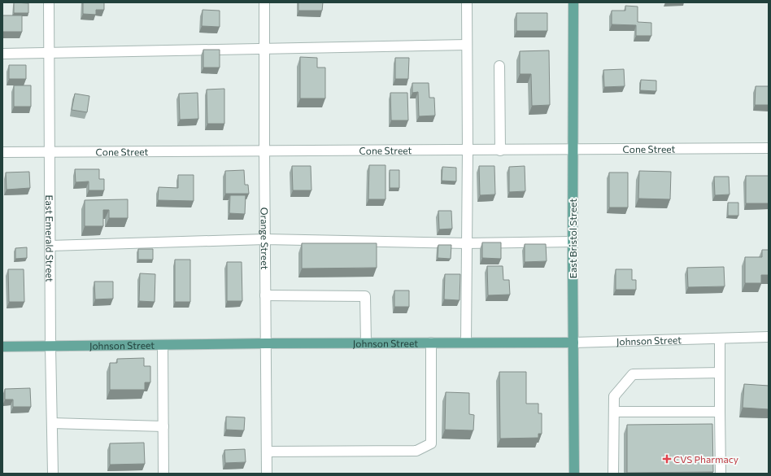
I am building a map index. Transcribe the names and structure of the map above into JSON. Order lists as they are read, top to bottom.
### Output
{
  "streets": {
    "main road": ["East Bristol Street", "Johnson Street"],
    "street": ["Cone Street", "East Emerald Street", "Orange Street"]
  },
  "crossings": [
    ["Cone Street", "East Emerald Street"],
    ["Cone Street", "Orange Street"],
    ["Cone Street", "East Bristol Street"],
    ["East Emerald Street", "Johnson Street"],
    ["Orange Street", "Johnson Street"],
    ["East Bristol Street", "Johnson Street"]
  ],
  "places": {
    "health": ["CVS Pharmacy"]
  }
}
